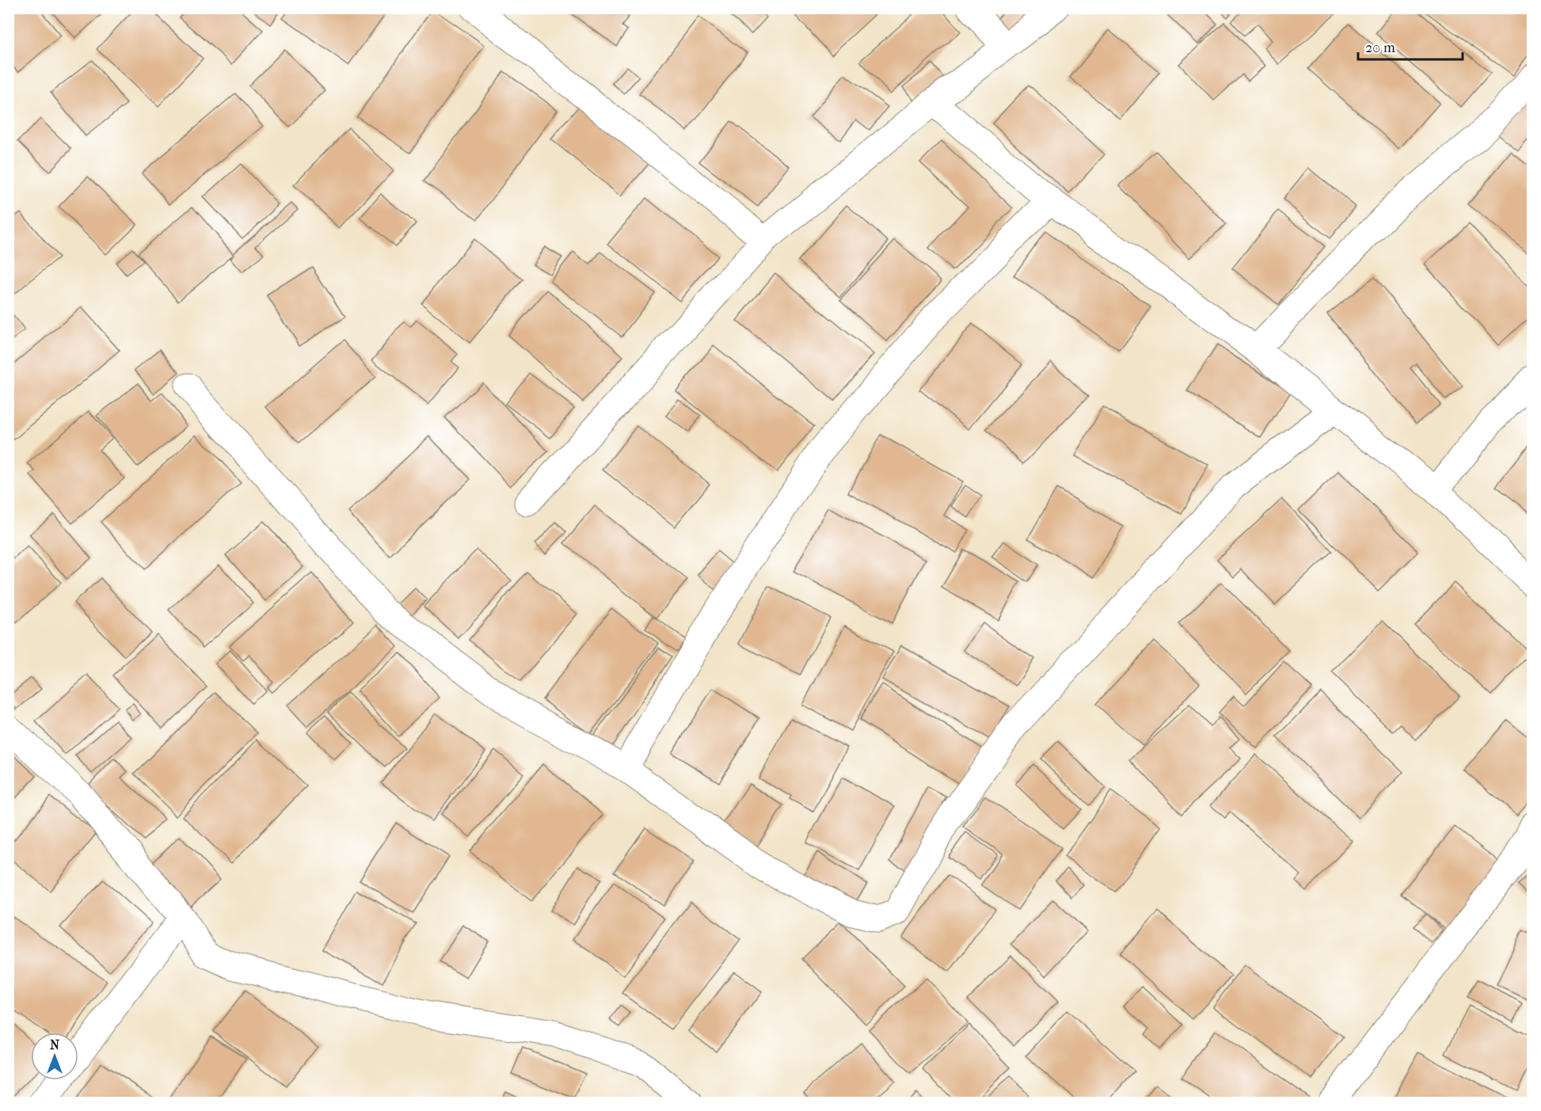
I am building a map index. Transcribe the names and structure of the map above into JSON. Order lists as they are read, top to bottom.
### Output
{
  "scale_bar": "20 m",
  "north": "top"
}
